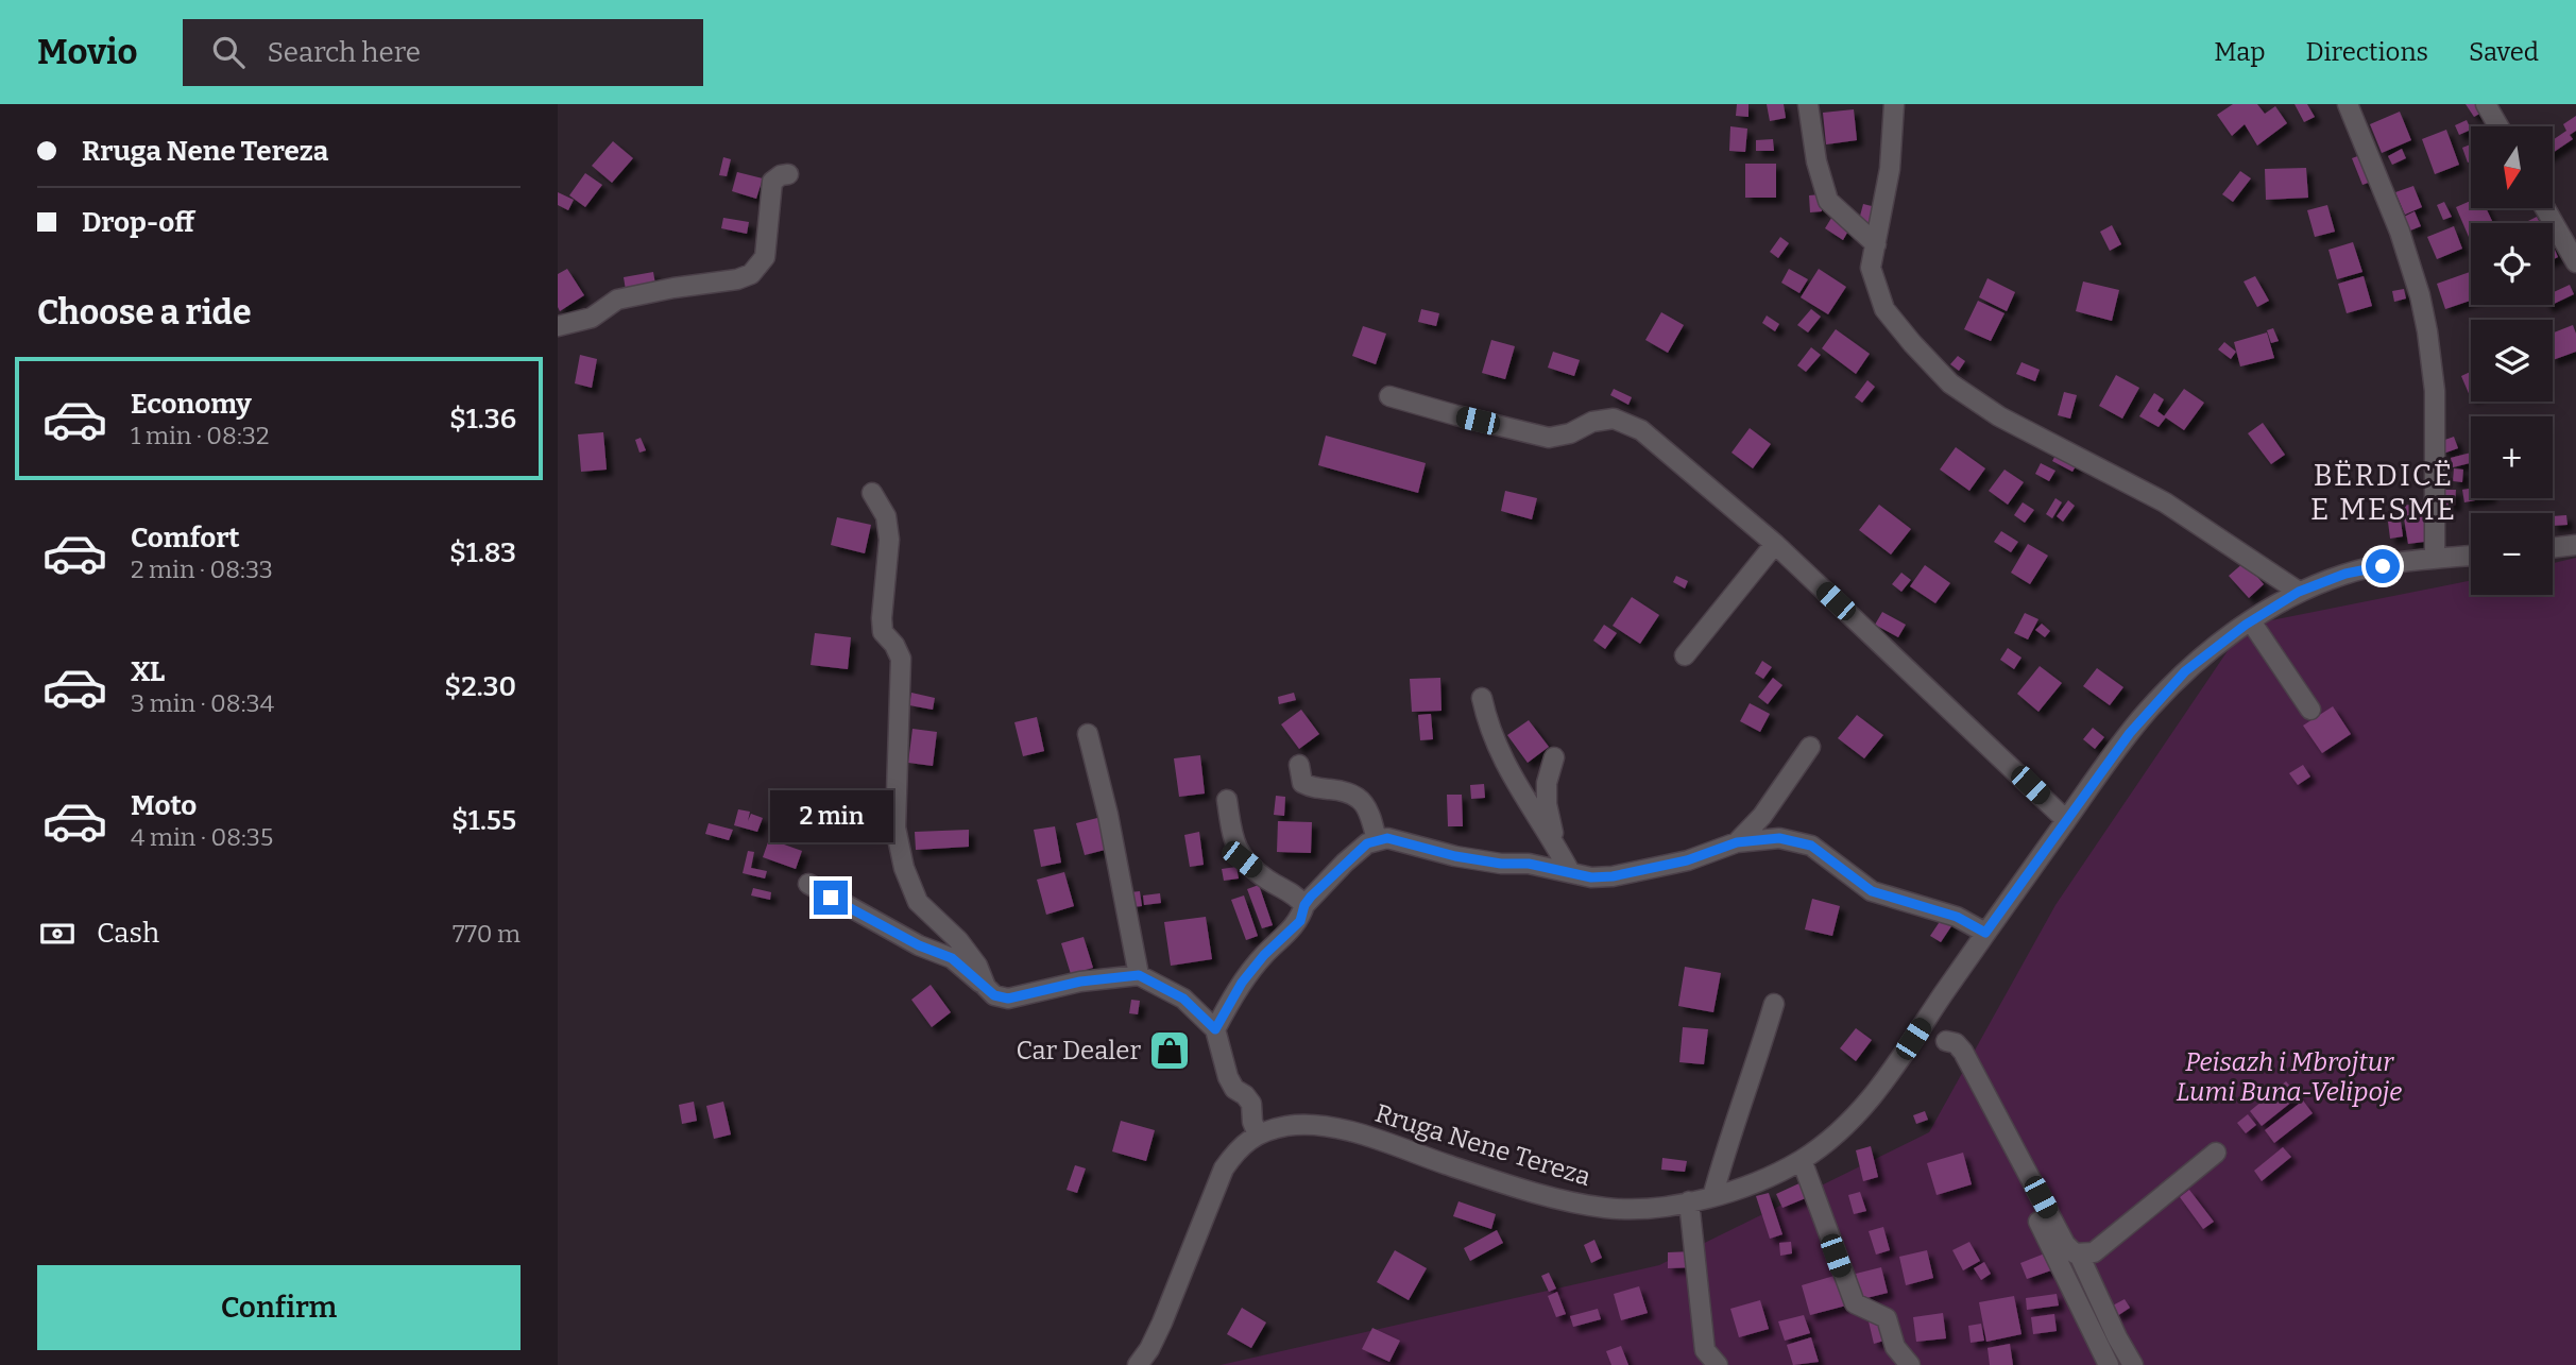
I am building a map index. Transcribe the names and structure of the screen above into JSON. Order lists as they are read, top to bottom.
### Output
{
  "streets": {
    "street": ["Rruga Nene Tereza"]
  },
  "districts": ["BËRDICË E MESME"],
  "parks": ["Peisazh i Mbrojtur Lumi Buna-Velipoje"],
  "places": {
    "shop": ["Car Dealer"]
  },
  "north": "bottom",
  "page": {
    "header": "Movio",
    "search": "Search here",
    "nav": ["Map", "Directions", "Saved"],
    "banner": ["Rruga Nene Tereza", "Drop-off"],
    "map_buttons": ["+", "−"],
    "heading": "Choose a ride",
    "list": [
      {
        "name": "Economy",
        "note": "1 min · 08:32",
        "value": "$1.36"
      },
      {
        "name": "Comfort",
        "note": "2 min · 08:33",
        "value": "$1.83"
      },
      {
        "name": "XL",
        "note": "3 min · 08:34",
        "value": "$2.30"
      },
      {
        "name": "Moto",
        "note": "4 min · 08:35",
        "value": "$1.55"
      }
    ],
    "bubble": "2 min",
    "pay": ["Cash", "770 m"],
    "buttons": "Confirm"
  }
}
